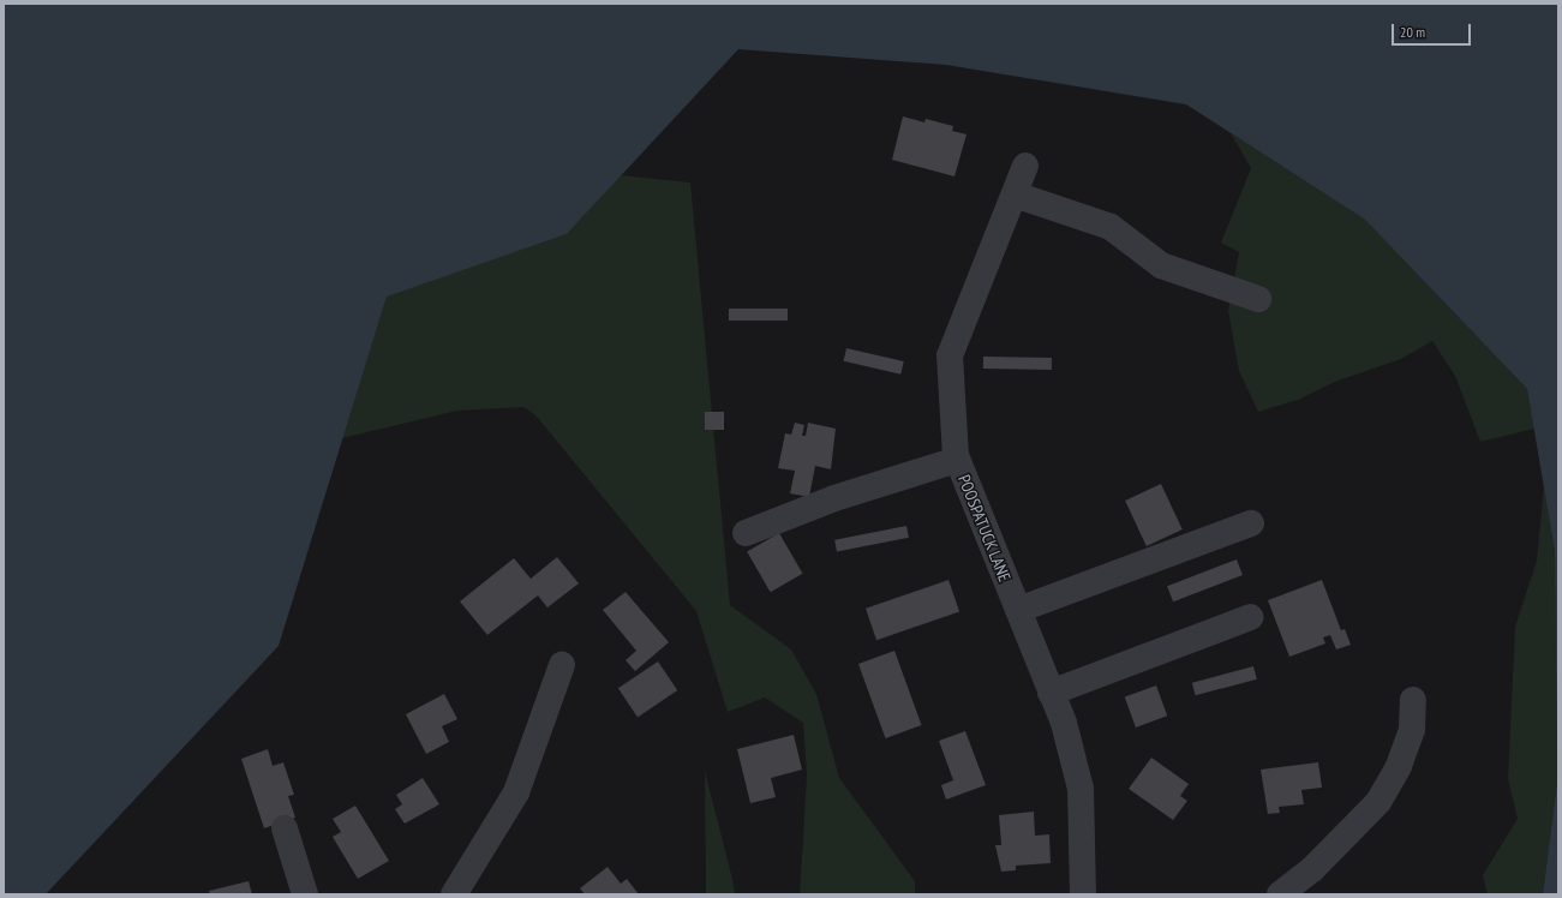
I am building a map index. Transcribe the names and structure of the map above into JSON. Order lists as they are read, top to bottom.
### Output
{
  "streets": {
    "street": ["POOSPATUCK LANE"]
  },
  "scale_bar": "20 m"
}
